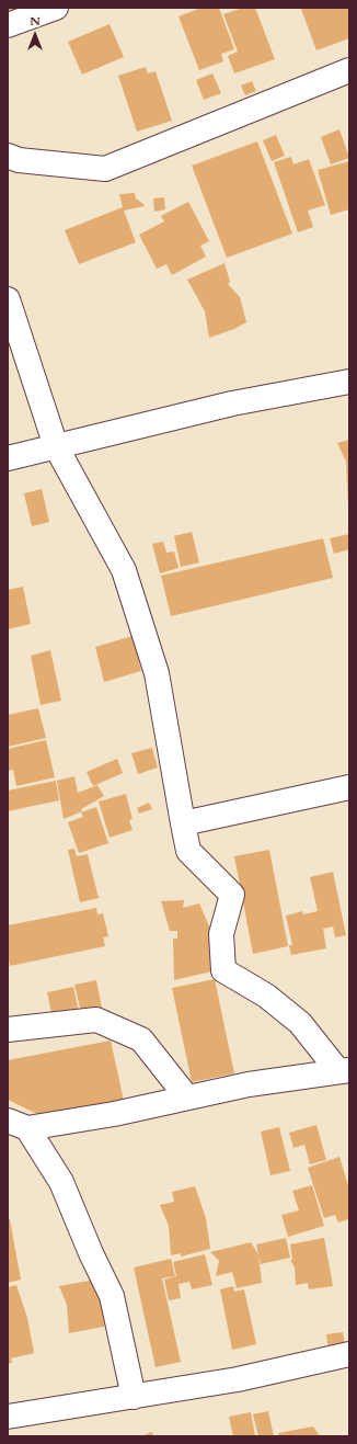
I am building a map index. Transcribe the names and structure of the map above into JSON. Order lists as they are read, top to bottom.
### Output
{
  "north": "top"
}
